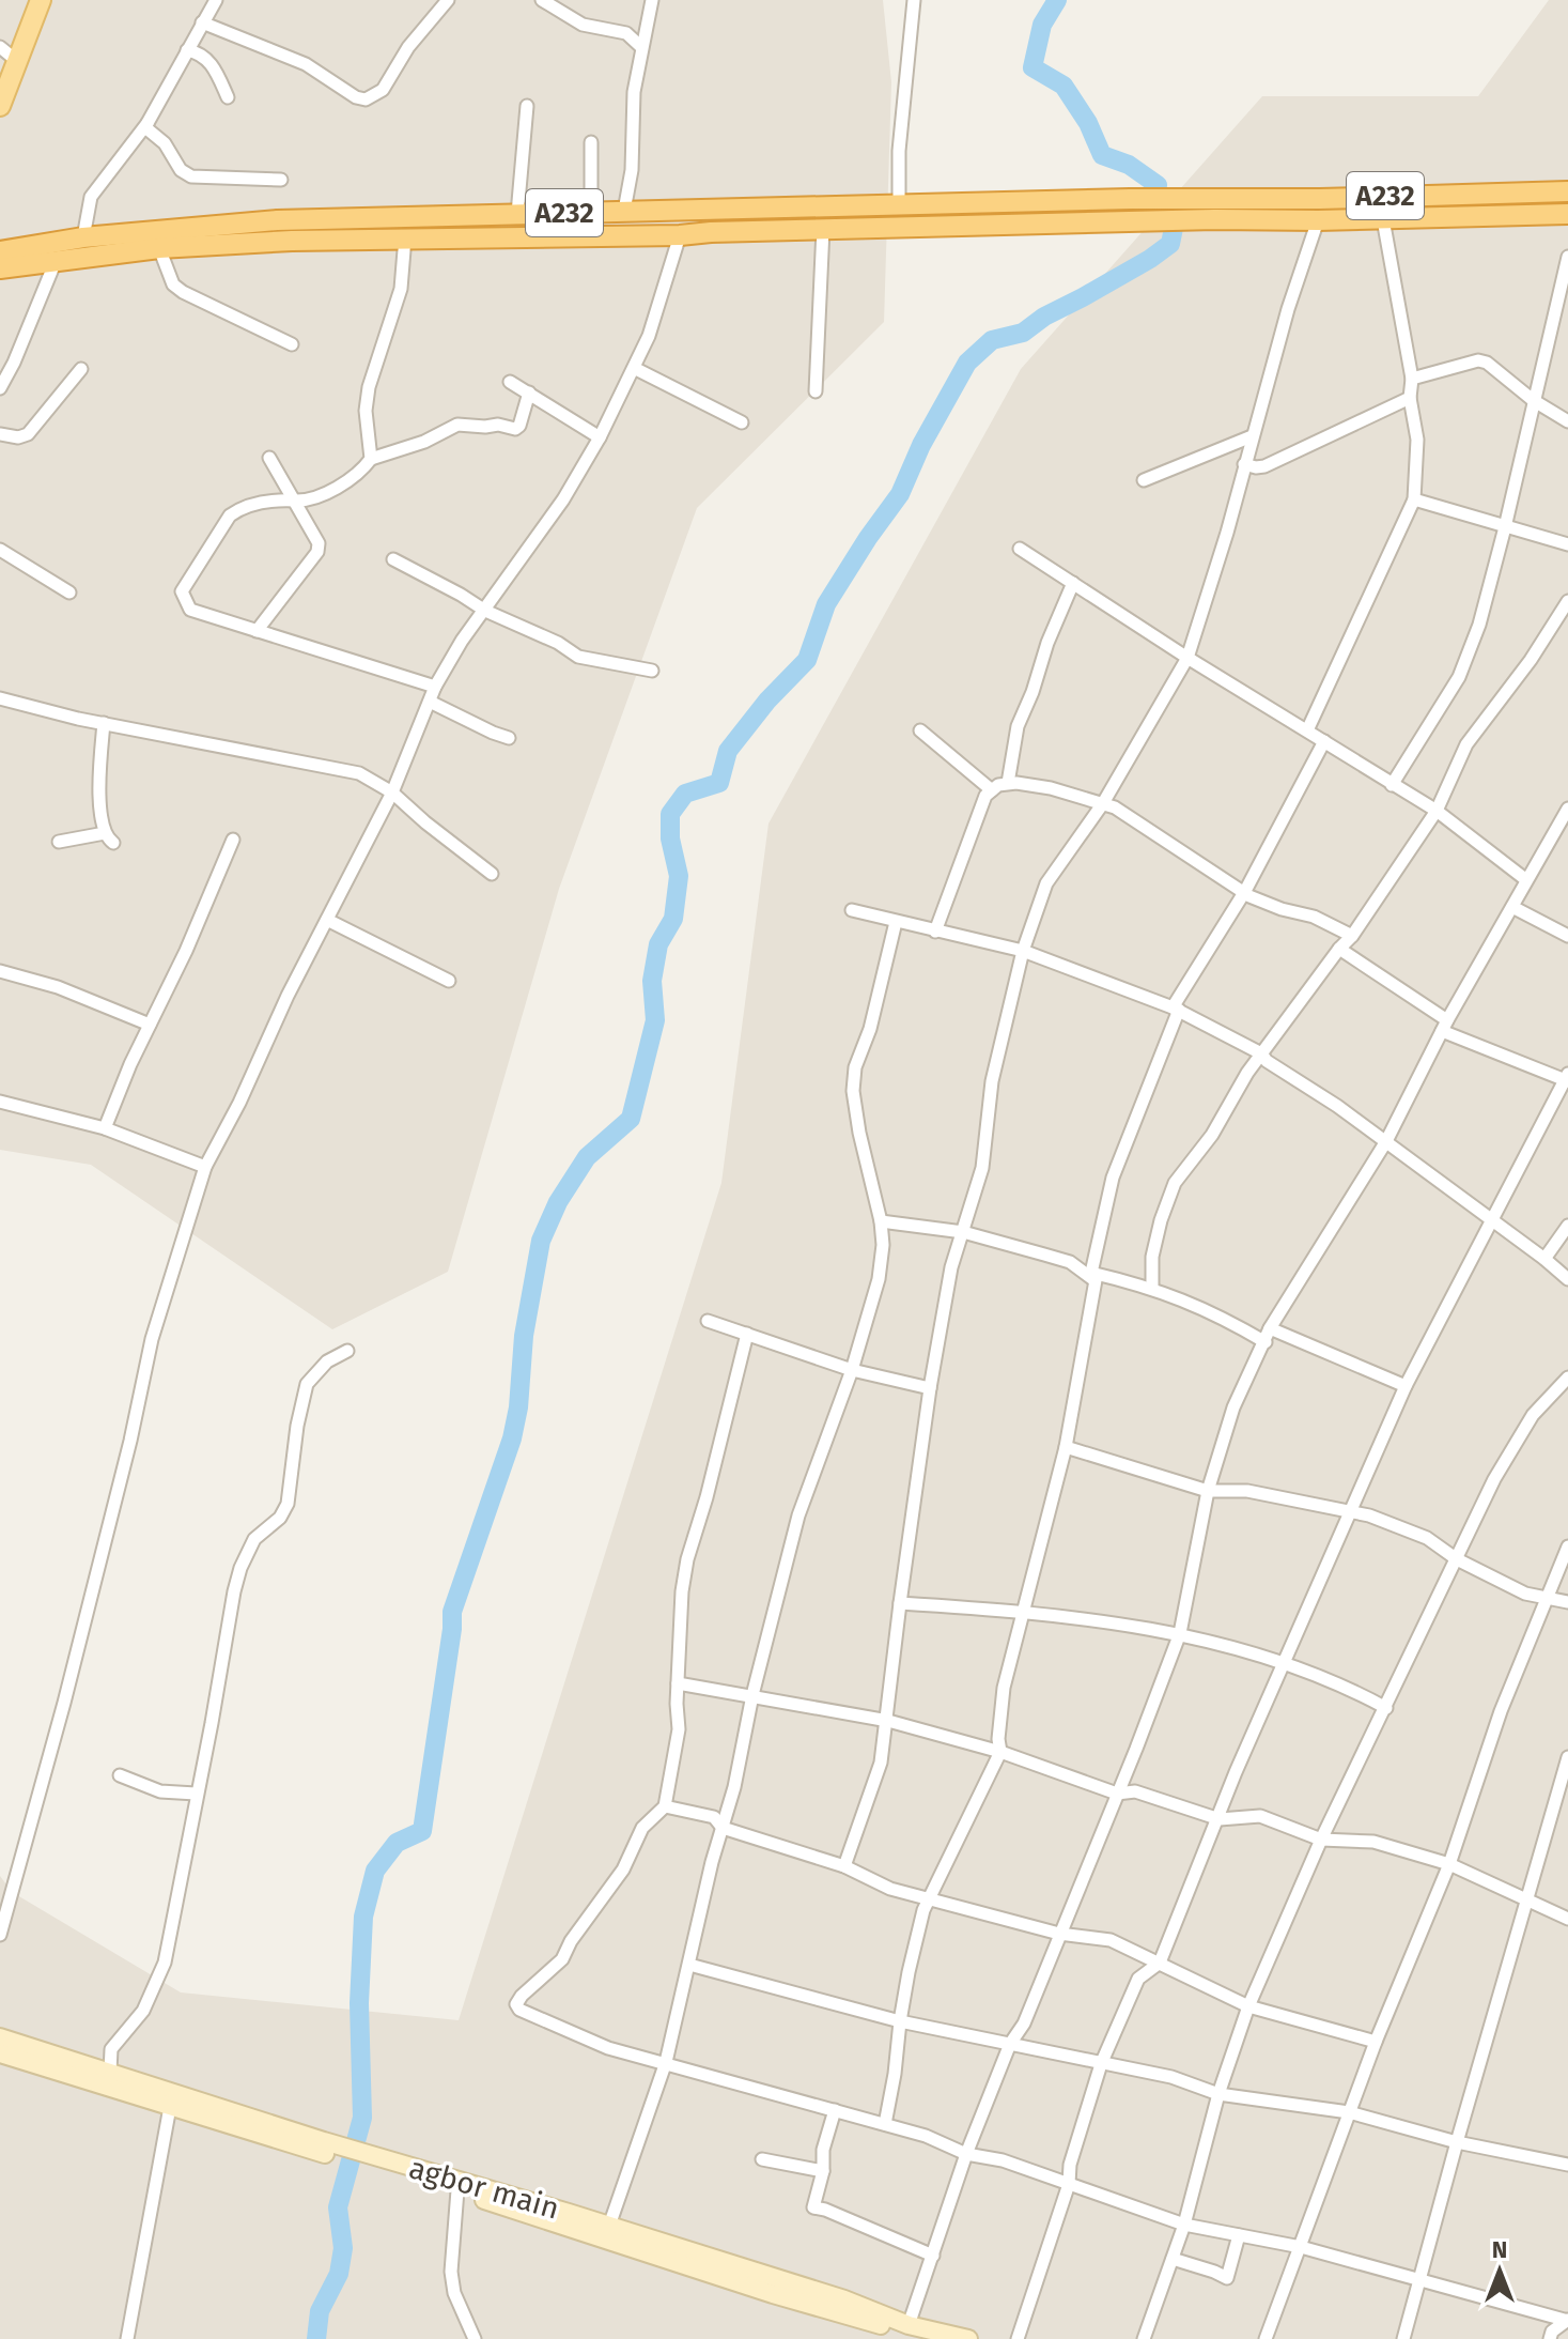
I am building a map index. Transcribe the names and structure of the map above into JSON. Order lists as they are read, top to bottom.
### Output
{
  "streets": {
    "highway": ["A232"],
    "main road": ["agbor main"]
  },
  "north": "top"
}
